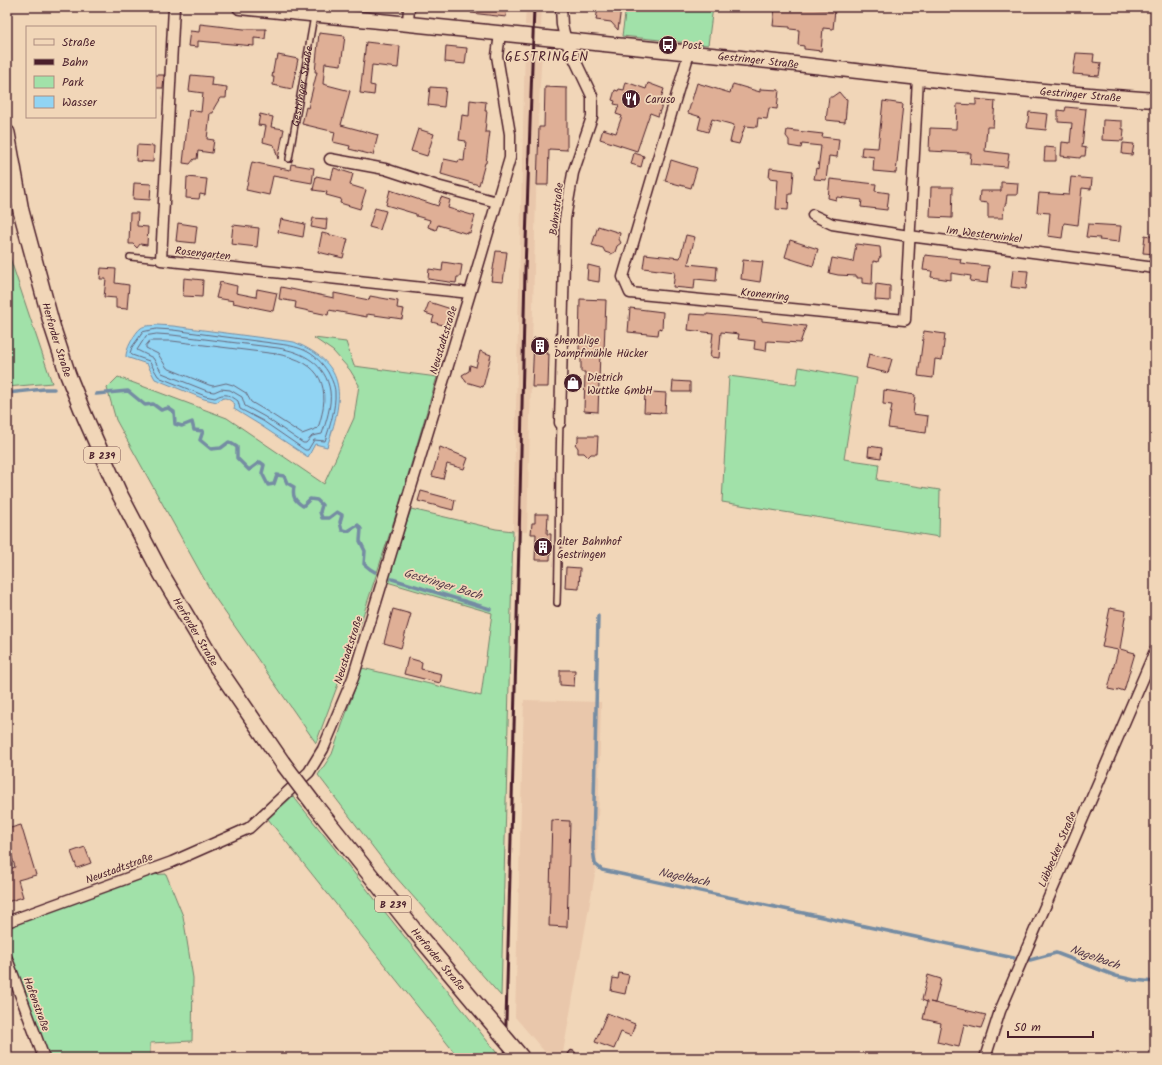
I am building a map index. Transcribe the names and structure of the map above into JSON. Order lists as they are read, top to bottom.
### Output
{
  "streets": {
    "main road": ["Gestringer Straße", "Herforder Straße", "B 239"],
    "street": [
      "Bahnstraße",
      "Im Westerwinkel",
      "Rosengarten",
      "Kronenring",
      "Neustadtstraße",
      "Lübbecker Straße",
      "Hafenstraße"
    ]
  },
  "crossings": [
    ["Gestringer Straße", "Bahnstraße"],
    ["Gestringer Straße", "Kronenring"],
    ["Gestringer Straße", "Neustadtstraße"],
    ["Im Westerwinkel", "Kronenring"],
    ["Rosengarten", "Neustadtstraße"]
  ],
  "districts": ["GESTRINGEN"],
  "water": ["Gestringer Bach", "Nagelbach"],
  "places": {
    "bus stop": ["Post"],
    "restaurant": ["Caruso"],
    "building": ["ehemalige Dampfmühle Hücker", "alter Bahnhof Gestringen"],
    "shop": ["Dietrich Wuttke GmbH"]
  },
  "legend": [
    "Straße",
    "Bahn",
    "Park",
    "Wasser"
  ],
  "scale_bar": "50 m"
}
